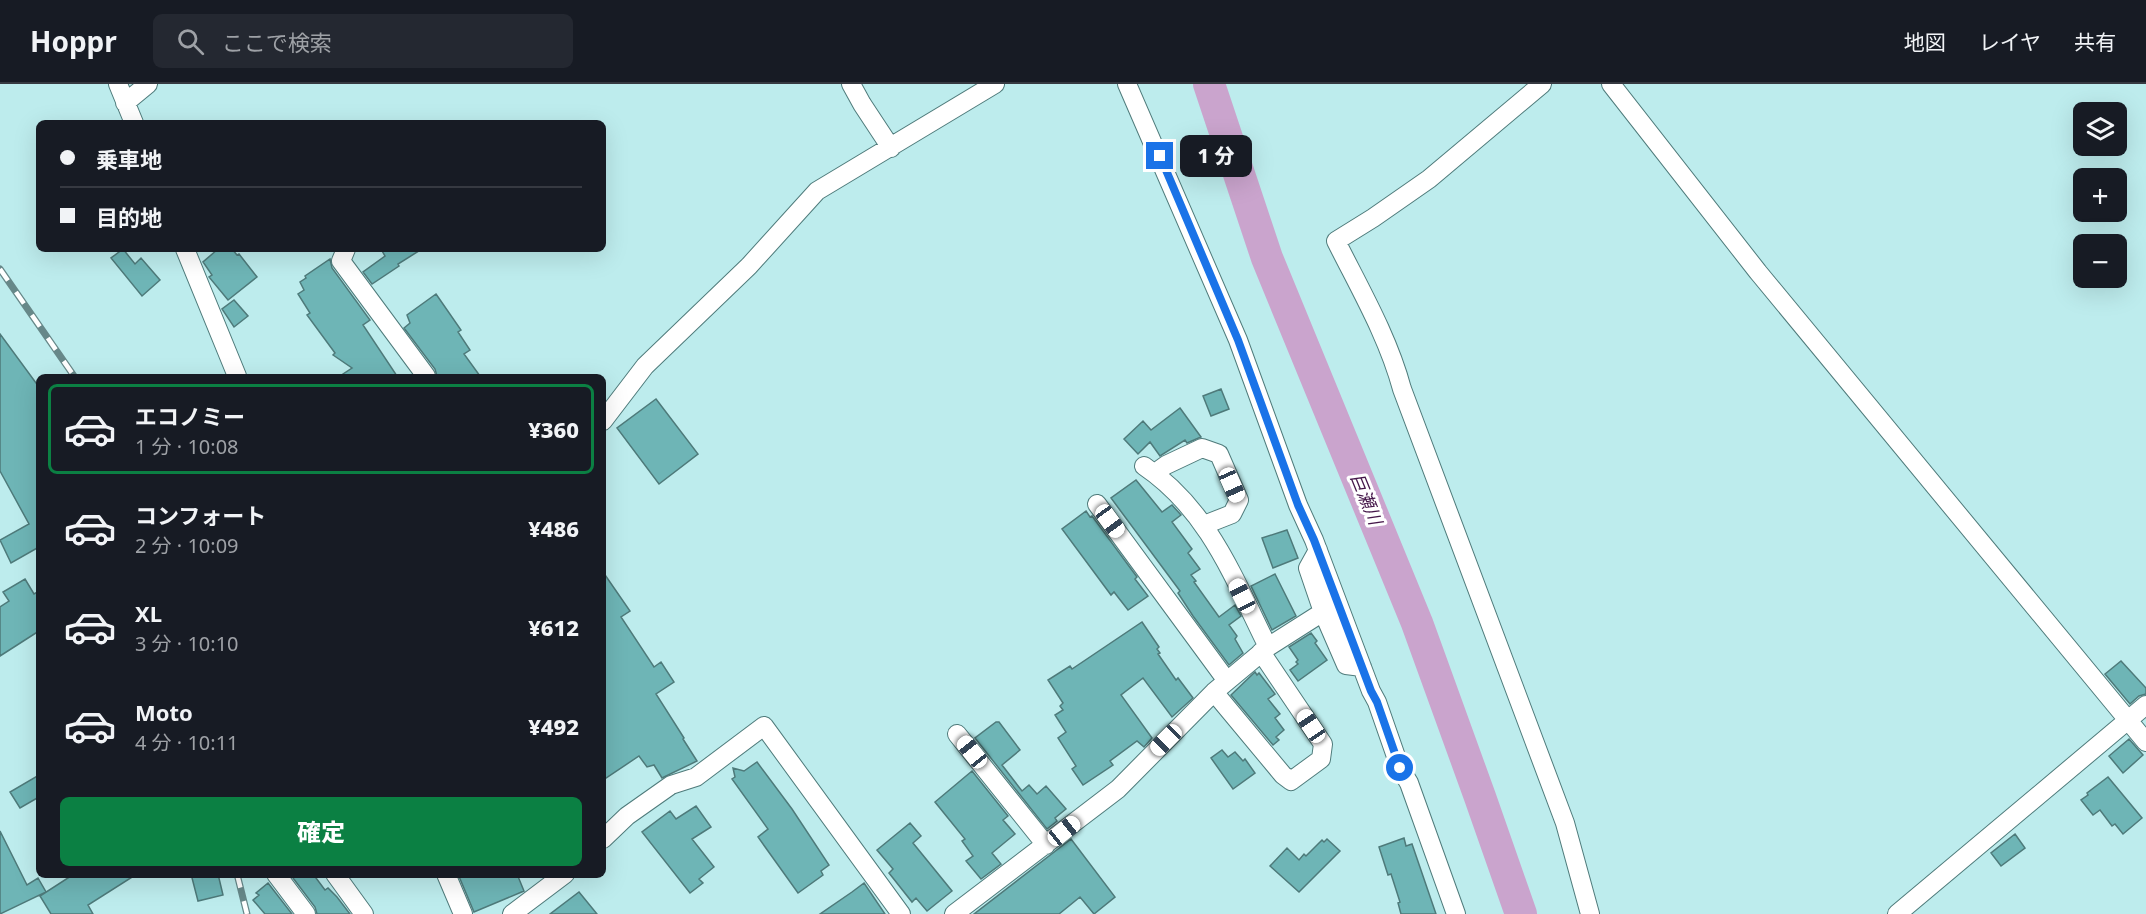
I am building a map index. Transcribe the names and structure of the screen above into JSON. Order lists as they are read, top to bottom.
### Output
{
  "water": ["巨瀬川"],
  "page": {
    "header": "Hoppr",
    "search": "ここで検索",
    "nav": ["地図", "レイヤ", "共有"],
    "map_buttons": ["+", "−"],
    "banner": ["乗車地", "目的地"],
    "bubble": "1 分",
    "list": [
      {
        "name": "エコノミー",
        "note": "1 分 · 10:08",
        "value": "¥360"
      },
      {
        "name": "コンフォート",
        "note": "2 分 · 10:09",
        "value": "¥486"
      },
      {
        "name": "XL",
        "note": "3 分 · 10:10",
        "value": "¥612"
      },
      {
        "name": "Moto",
        "note": "4 分 · 10:11",
        "value": "¥492"
      }
    ],
    "buttons": "確定"
  }
}
